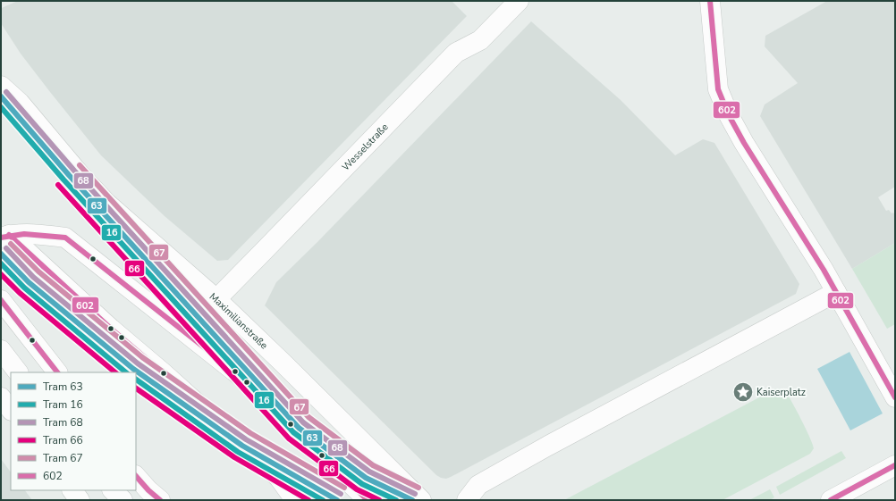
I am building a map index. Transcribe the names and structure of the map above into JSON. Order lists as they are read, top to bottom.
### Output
{
  "streets": {
    "street": ["Wesselstraße", "Maximilianstraße"]
  },
  "crossings": [
    ["Wesselstraße", "Maximilianstraße"]
  ],
  "places": {
    "place": ["Kaiserplatz"]
  },
  "lines": [
    "transit line 602",
    "tram line 68",
    "tram line 63",
    "tram line 16",
    "tram line 67",
    "tram line 66"
  ],
  "legend": [
    "Tram 63",
    "Tram 16",
    "Tram 68",
    "Tram 66",
    "Tram 67",
    "602"
  ]
}
